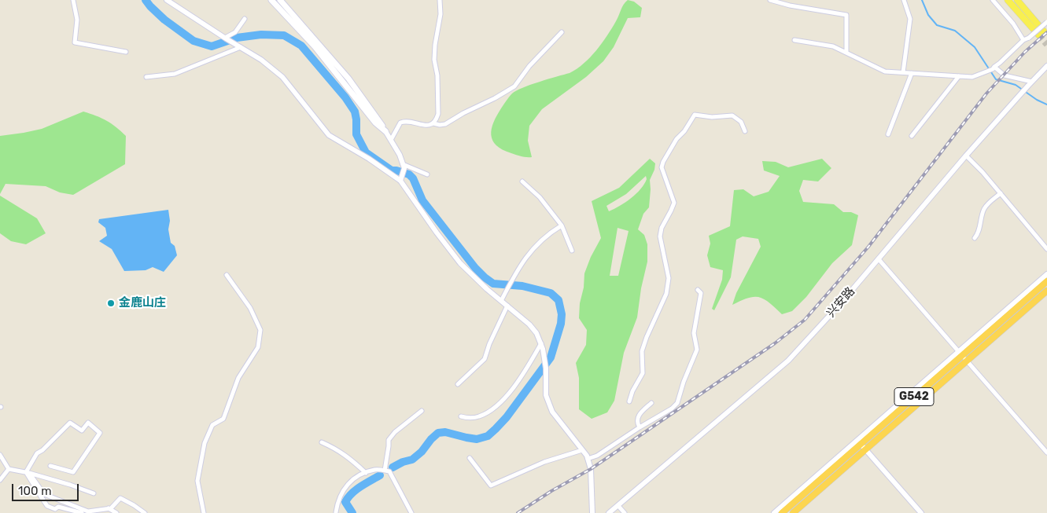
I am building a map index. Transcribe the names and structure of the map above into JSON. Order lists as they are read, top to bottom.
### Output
{
  "streets": {
    "highway": ["G542"],
    "street": ["兴安路"]
  },
  "places": ["金鹿山庄"],
  "scale_bar": "100 m"
}
